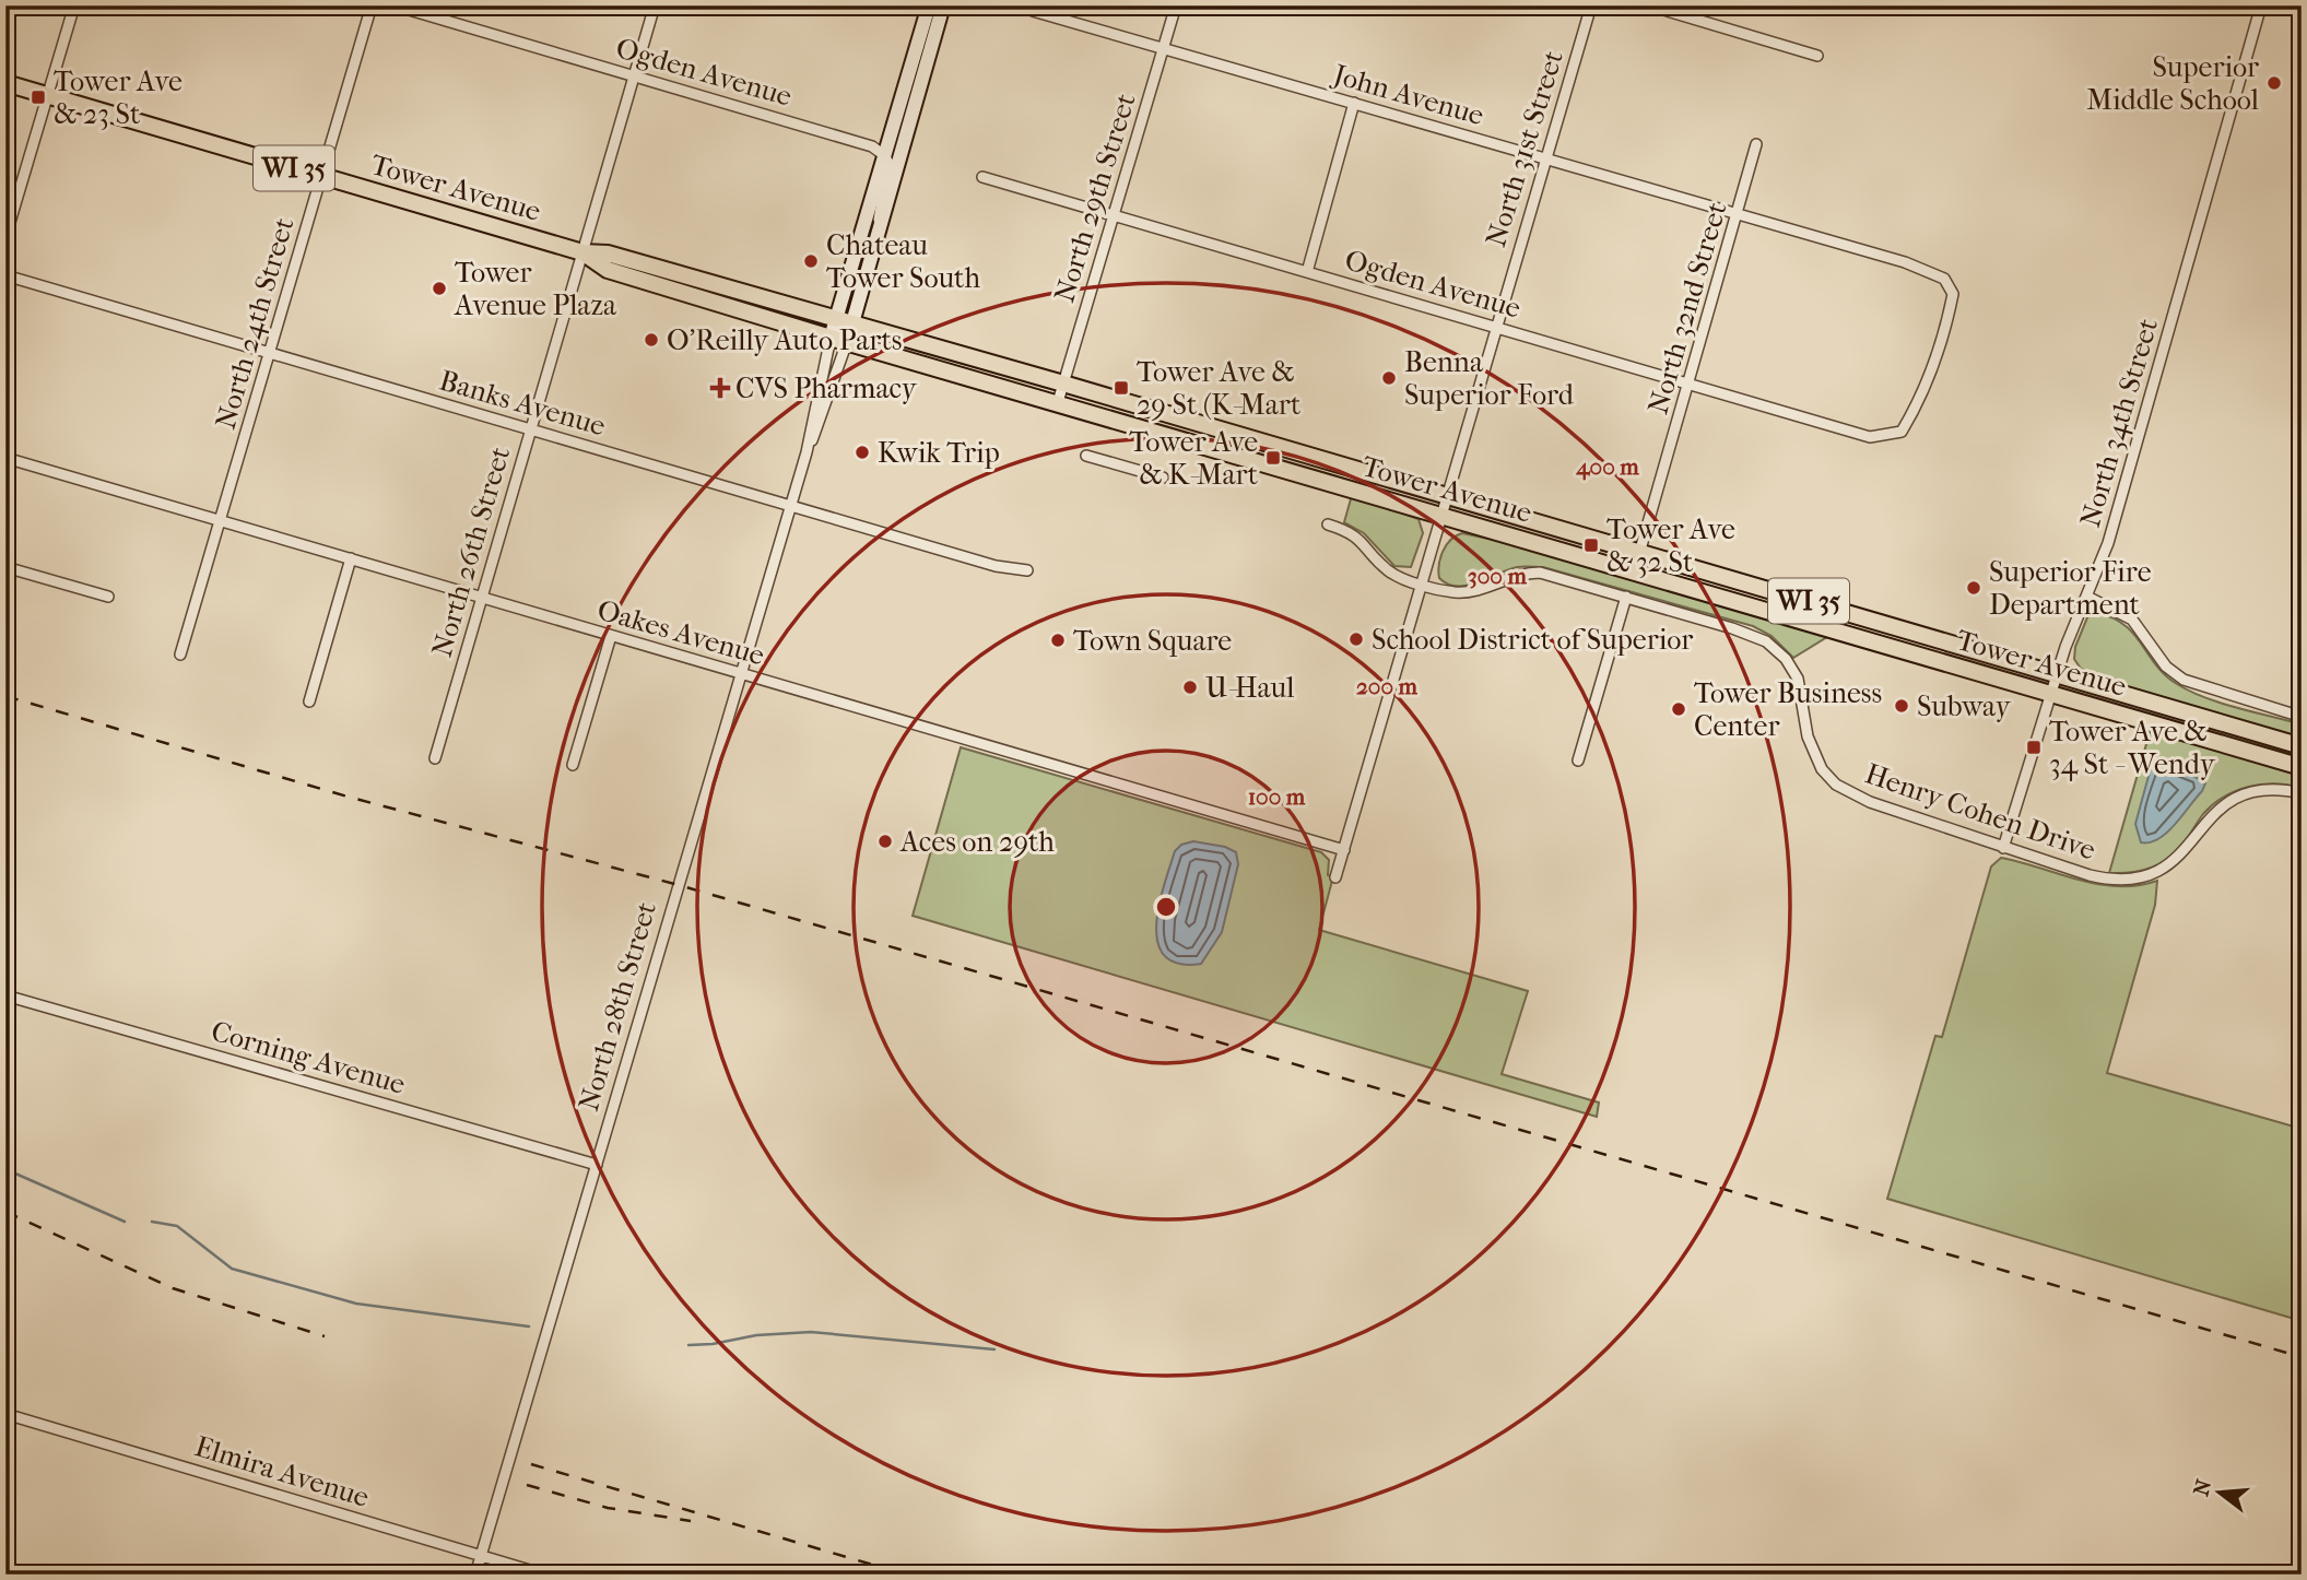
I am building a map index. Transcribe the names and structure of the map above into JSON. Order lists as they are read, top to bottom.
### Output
{
  "streets": {
    "main road": ["WI 35", "Tower Avenue", "North 28th Street"],
    "street": [
      "Ogden Avenue",
      "John Avenue",
      "North 31st Street",
      "North 29th Street",
      "North 32nd Street",
      "North 24th Street",
      "Banks Avenue",
      "North 34th Street",
      "North 26th Street",
      "Oakes Avenue",
      "Henry Cohen Drive",
      "Corning Avenue",
      "Elmira Avenue"
    ]
  },
  "crossings": [
    ["Ogden Avenue", "John Avenue"],
    ["Ogden Avenue", "North 31st Street"],
    ["Ogden Avenue", "North 29th Street"],
    ["Ogden Avenue", "North 32nd Street"],
    ["Ogden Avenue", "North 26th Street"],
    ["Ogden Avenue", "North 28th Street"],
    ["John Avenue", "North 31st Street"],
    ["John Avenue", "North 29th Street"],
    ["John Avenue", "North 32nd Street"],
    ["North 31st Street", "Tower Avenue"],
    ["North 31st Street", "Oakes Avenue"],
    ["North 31st Street", "Henry Cohen Drive"],
    ["Tower Avenue", "North 29th Street"],
    ["Tower Avenue", "North 32nd Street"],
    ["Tower Avenue", "North 24th Street"],
    ["Tower Avenue", "North 34th Street"],
    ["Tower Avenue", "North 26th Street"],
    ["Tower Avenue", "North 28th Street"],
    ["North 24th Street", "Banks Avenue"],
    ["North 24th Street", "Oakes Avenue"],
    ["Banks Avenue", "North 26th Street"],
    ["Banks Avenue", "North 28th Street"],
    ["North 34th Street", "Henry Cohen Drive"],
    ["North 26th Street", "Oakes Avenue"],
    ["Oakes Avenue", "North 28th Street"],
    ["North 28th Street", "Corning Avenue"],
    ["North 28th Street", "Elmira Avenue"]
  ],
  "places": {
    "other": [
      "Superior Middle School",
      "Chateau Tower South",
      "Tower Avenue Plaza",
      "O'Reilly Auto Parts",
      "Benna Superior Ford",
      "Kwik Trip",
      "Superior Fire Department",
      "School District of Superior",
      "Town Square",
      "U-Haul",
      "Subway",
      "Tower Business Center",
      "Aces on 29th"
    ],
    "transit": [
      "Tower Ave & 23 St",
      "Tower Ave & 29 St (K-Mart",
      "Tower Ave & K-Mart",
      "Tower Ave & 32 St",
      "Tower Ave & 34 St - Wendy"
    ],
    "health": ["CVS Pharmacy"]
  },
  "north": "left",
  "rings": [
    "400 m",
    "300 m",
    "200 m",
    "100 m"
  ]
}
